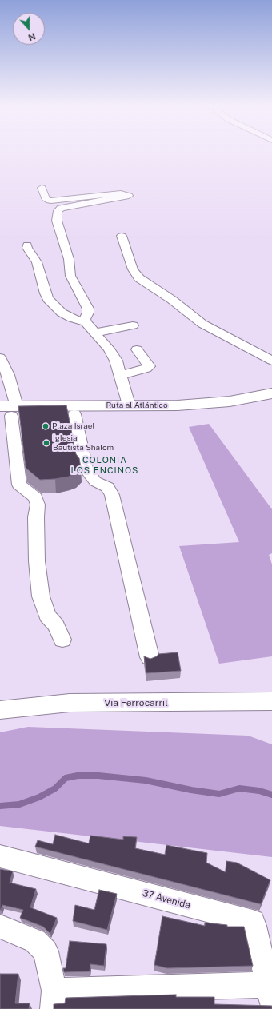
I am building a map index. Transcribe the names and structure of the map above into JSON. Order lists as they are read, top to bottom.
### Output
{
  "streets": {
    "highway": ["Ruta al Atlántico"],
    "street": ["Via Ferrocarril", "37 Avenida"]
  },
  "districts": ["COLONIA LOS ENCINOS"],
  "places": ["Plaza Israel", "Iglesia Bautista Shalom"],
  "north": "bottom"
}
